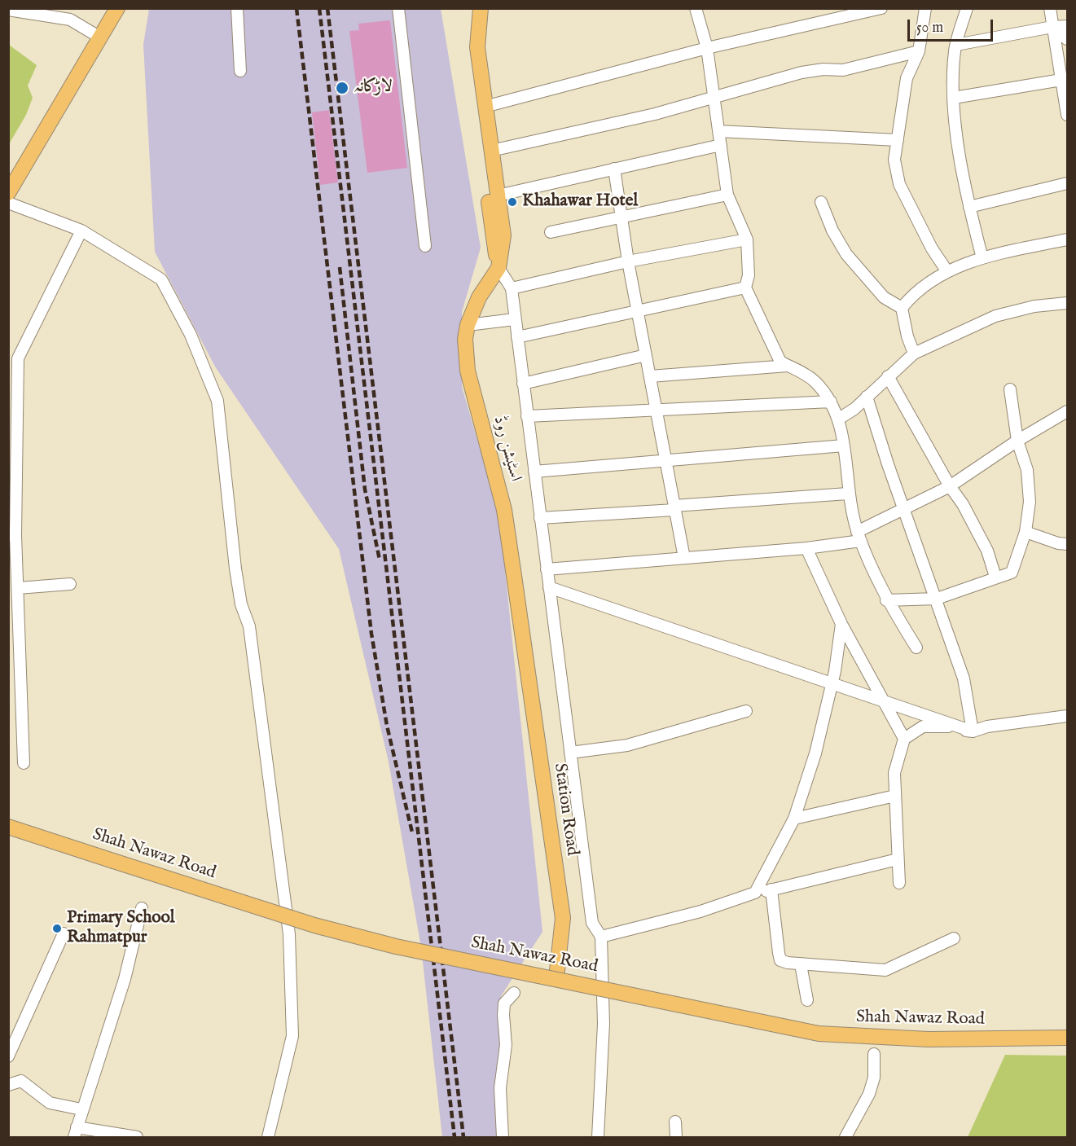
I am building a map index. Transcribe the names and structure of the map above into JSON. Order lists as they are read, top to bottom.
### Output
{
  "streets": {
    "main road": ["اسٹیشن روڈ", "Station Road", "Shah Nawaz Road"]
  },
  "crossings": [
    ["اسٹیشن روڈ", "Station Road"],
    ["Station Road", "Shah Nawaz Road"]
  ],
  "places": ["لاڑکانہ", "Khahawar Hotel", "Primary School Rahmatpur"],
  "scale_bar": "50 m"
}
